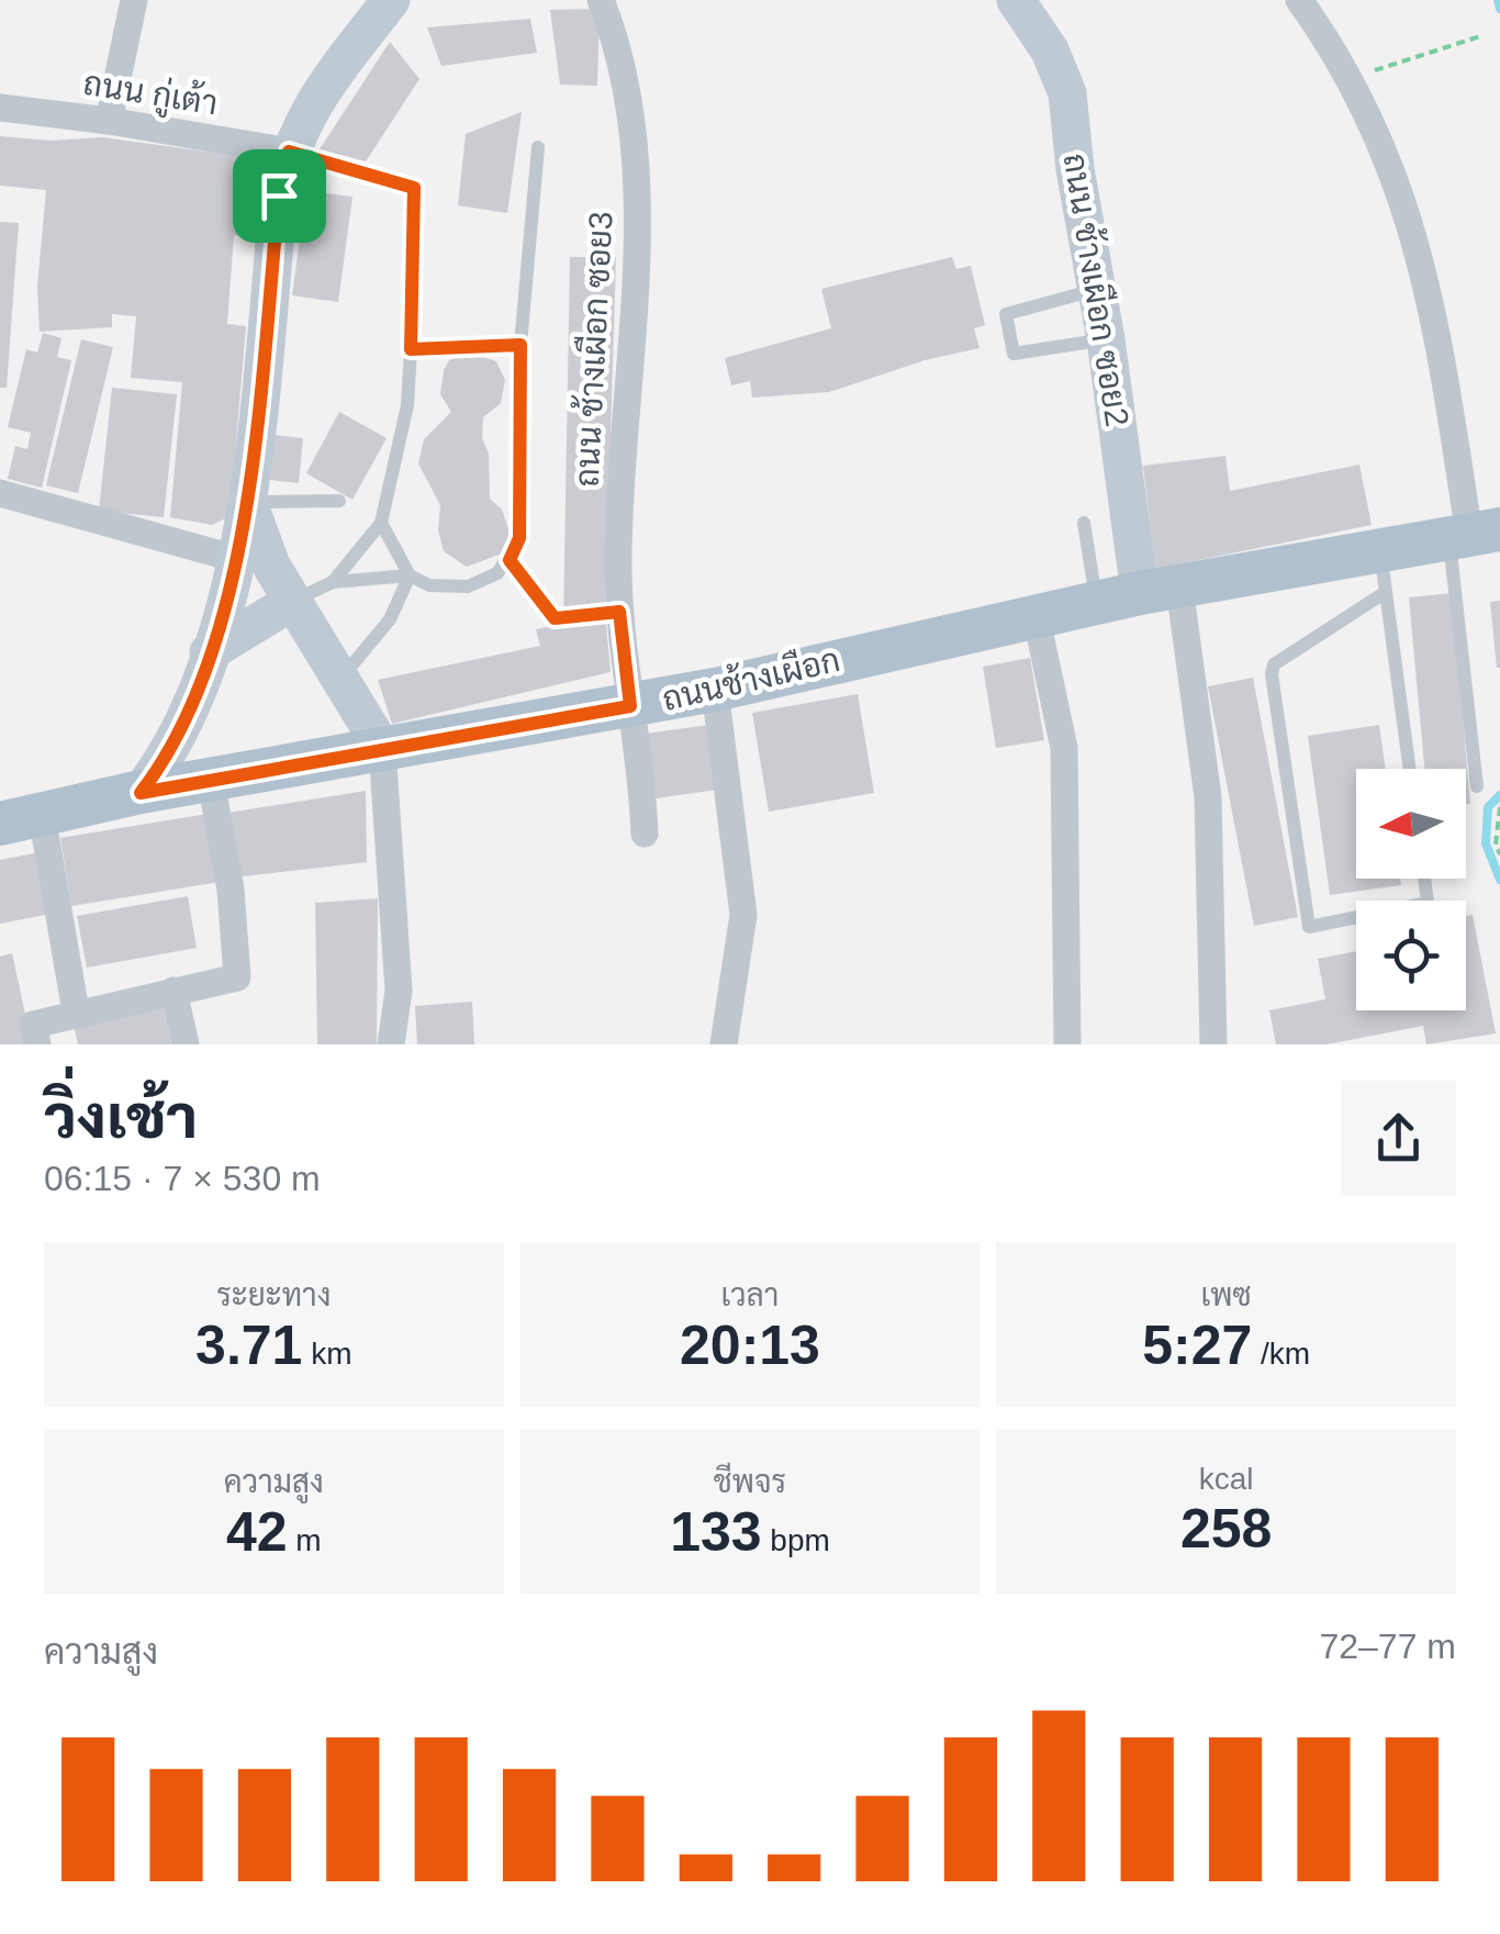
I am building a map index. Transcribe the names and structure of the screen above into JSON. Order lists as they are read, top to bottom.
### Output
{
  "streets": {
    "main road": ["ถนนช้างเผือก"],
    "street": ["ถนน กู่เต้า", "ถนน ช้างเผือก ซอย2", "ถนน ช้างเผือก ซอย3"]
  },
  "crossings": [
    ["ถนน ช้างเผือก ซอย2", "ถนนช้างเผือก"],
    ["ถนน ช้างเผือก ซอย3", "ถนนช้างเผือก"]
  ],
  "north": "left",
  "page": {
    "heading": ["วิ่งเช้า", "06:15 · 7 × 530 m"],
    "stats": [
      ["ระยะทาง", "3.71 km"],
      ["เวลา", "20:13"],
      ["เพซ", "5:27 /km"],
      ["ความสูง", "42 m"],
      ["ชีพจร", "133 bpm"],
      ["kcal", "258"]
    ],
    "chart": ["ความสูง", "72–77 m"]
  }
}
